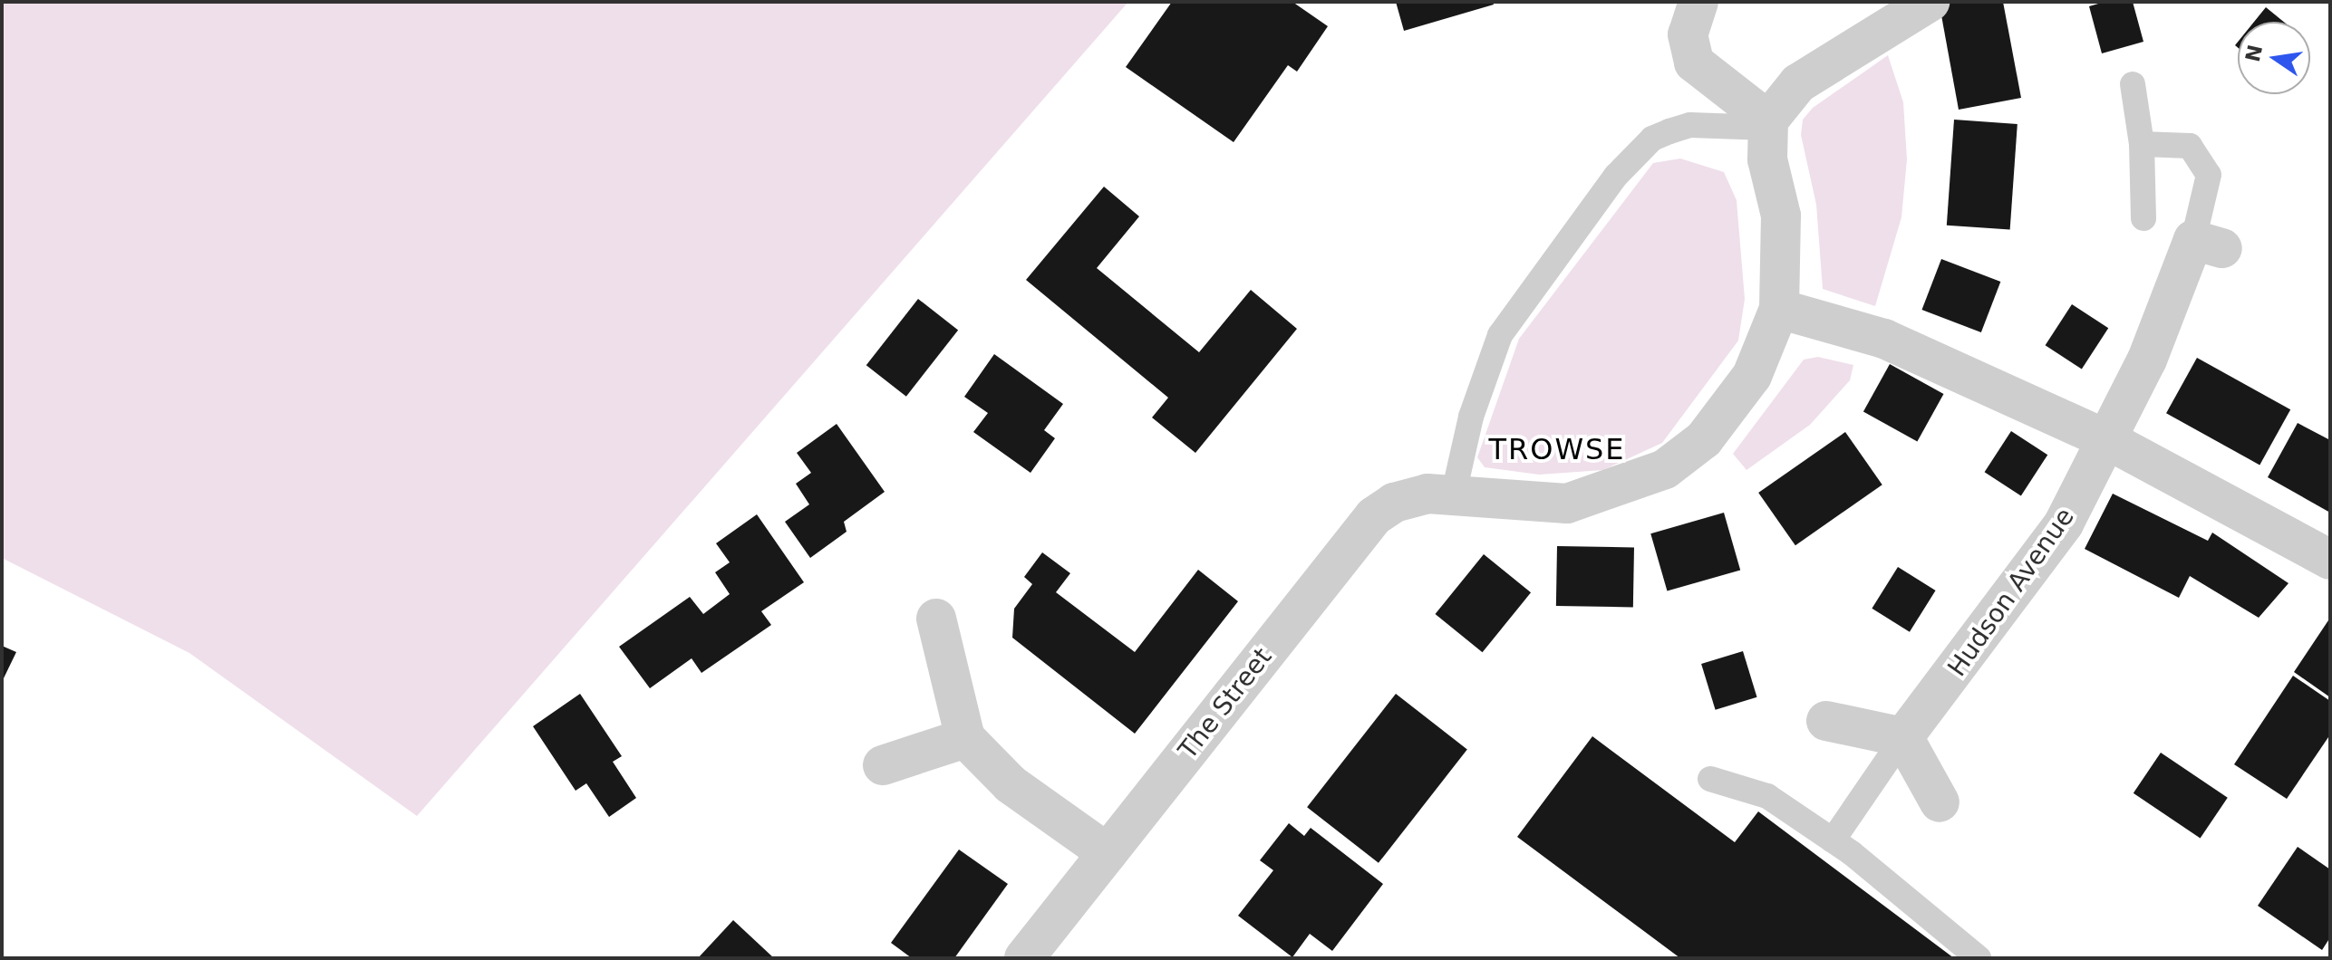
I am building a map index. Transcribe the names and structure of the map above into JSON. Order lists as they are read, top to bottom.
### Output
{
  "streets": {
    "street": ["Hudson Avenue", "The Street"]
  },
  "districts": ["TROWSE"],
  "north": "left"
}
